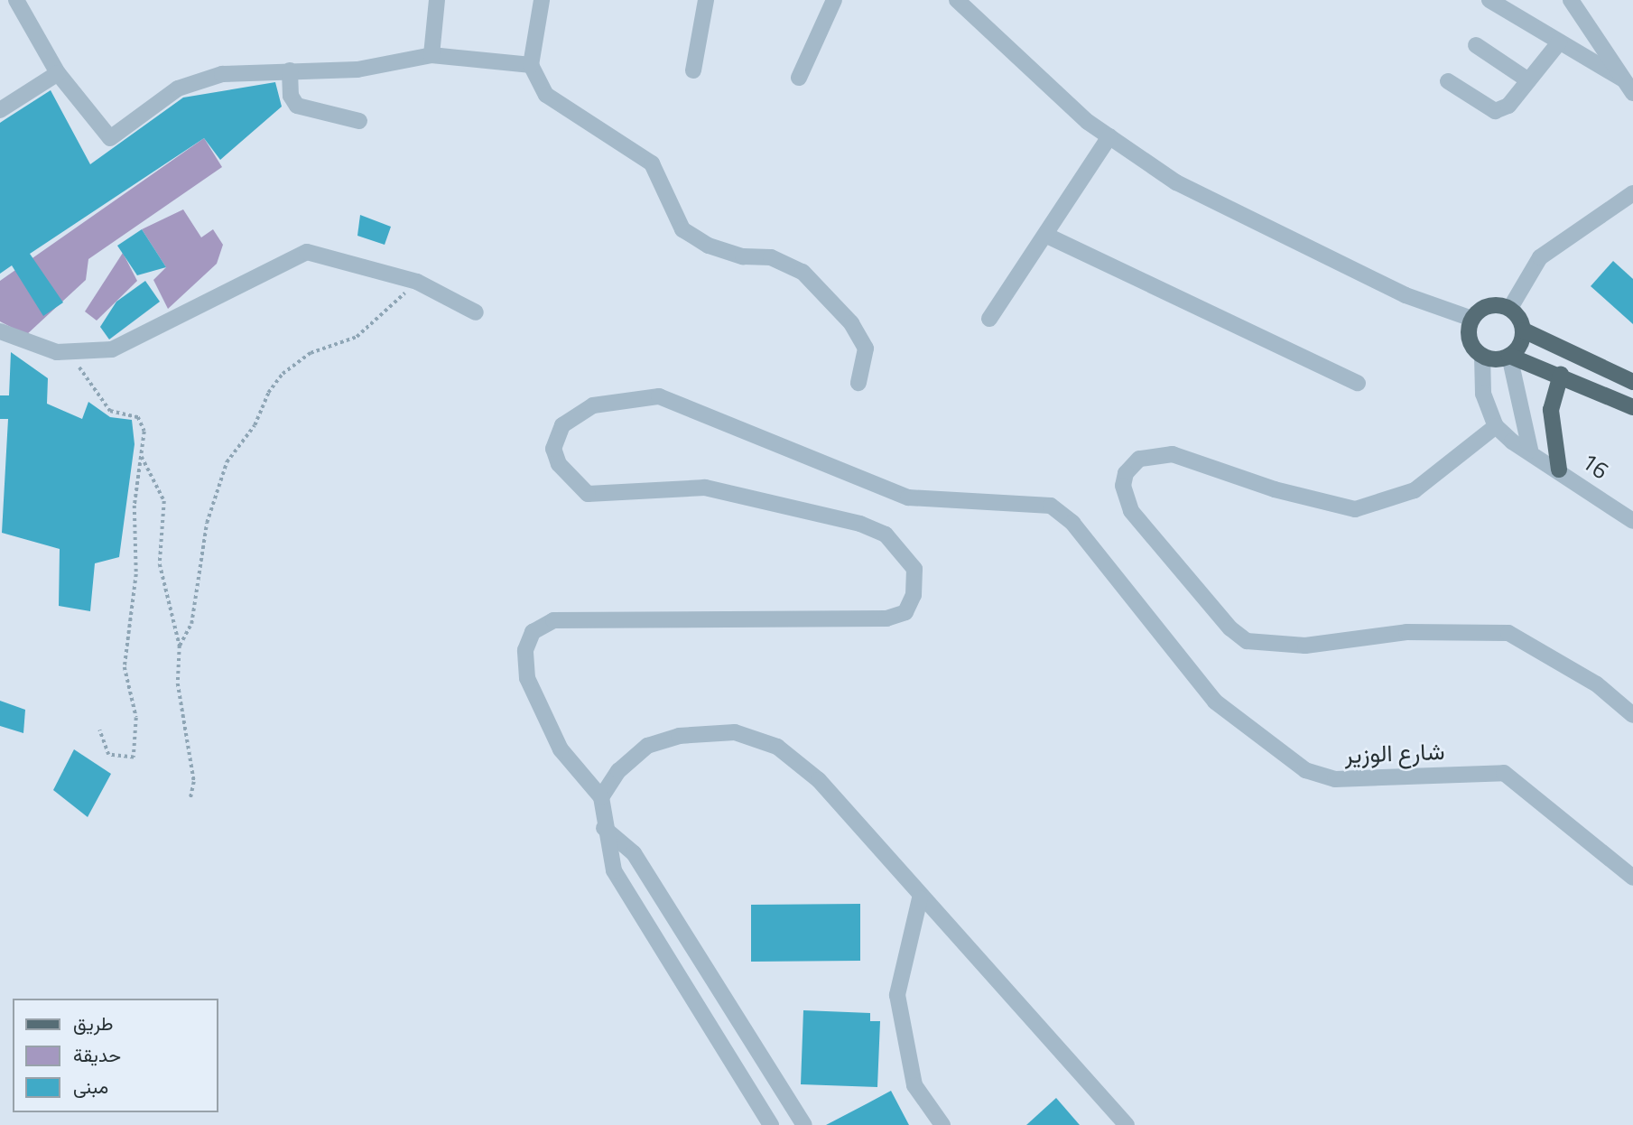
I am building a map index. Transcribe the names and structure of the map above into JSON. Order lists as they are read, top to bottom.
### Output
{
  "streets": {
    "street": ["16", "شارع الوزير"]
  },
  "legend": ["طريق", "حديقة", "مبنى"]
}
